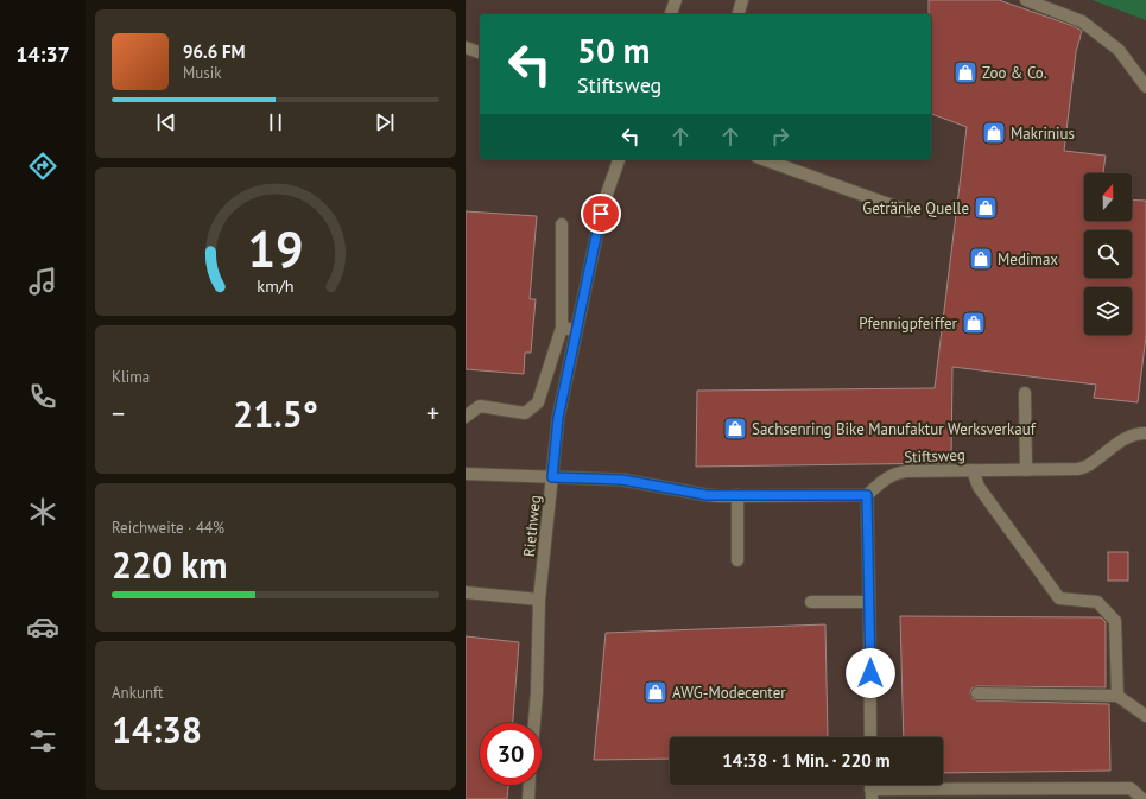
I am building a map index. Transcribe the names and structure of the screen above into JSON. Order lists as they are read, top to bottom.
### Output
{
  "streets": {
    "street": ["Stiftsweg", "Riethweg"]
  },
  "places": {
    "shop": [
      "Zoo & Co.",
      "Makrinius",
      "Getränke Quelle",
      "Medimax",
      "Pfennigpfeiffer",
      "Sachsenring Bike Manufaktur Werksverkauf",
      "AWG-Modecenter"
    ]
  },
  "north": "top",
  "page": {
    "tabs": "14:37",
    "turn": ["50 m", "Stiftsweg"],
    "song": ["96.6 FM", "Musik"],
    "tile": [
      "Klima",
      ["Reichweite · 44%", "220 km"],
      ["Ankunft", "14:38"]
    ],
    "heat": ["−", "21.5°", "+"],
    "limit": "30",
    "trip": "14:38 · 1 Min. · 220 m",
    "gauge": ["19", "km/h"]
  }
}
